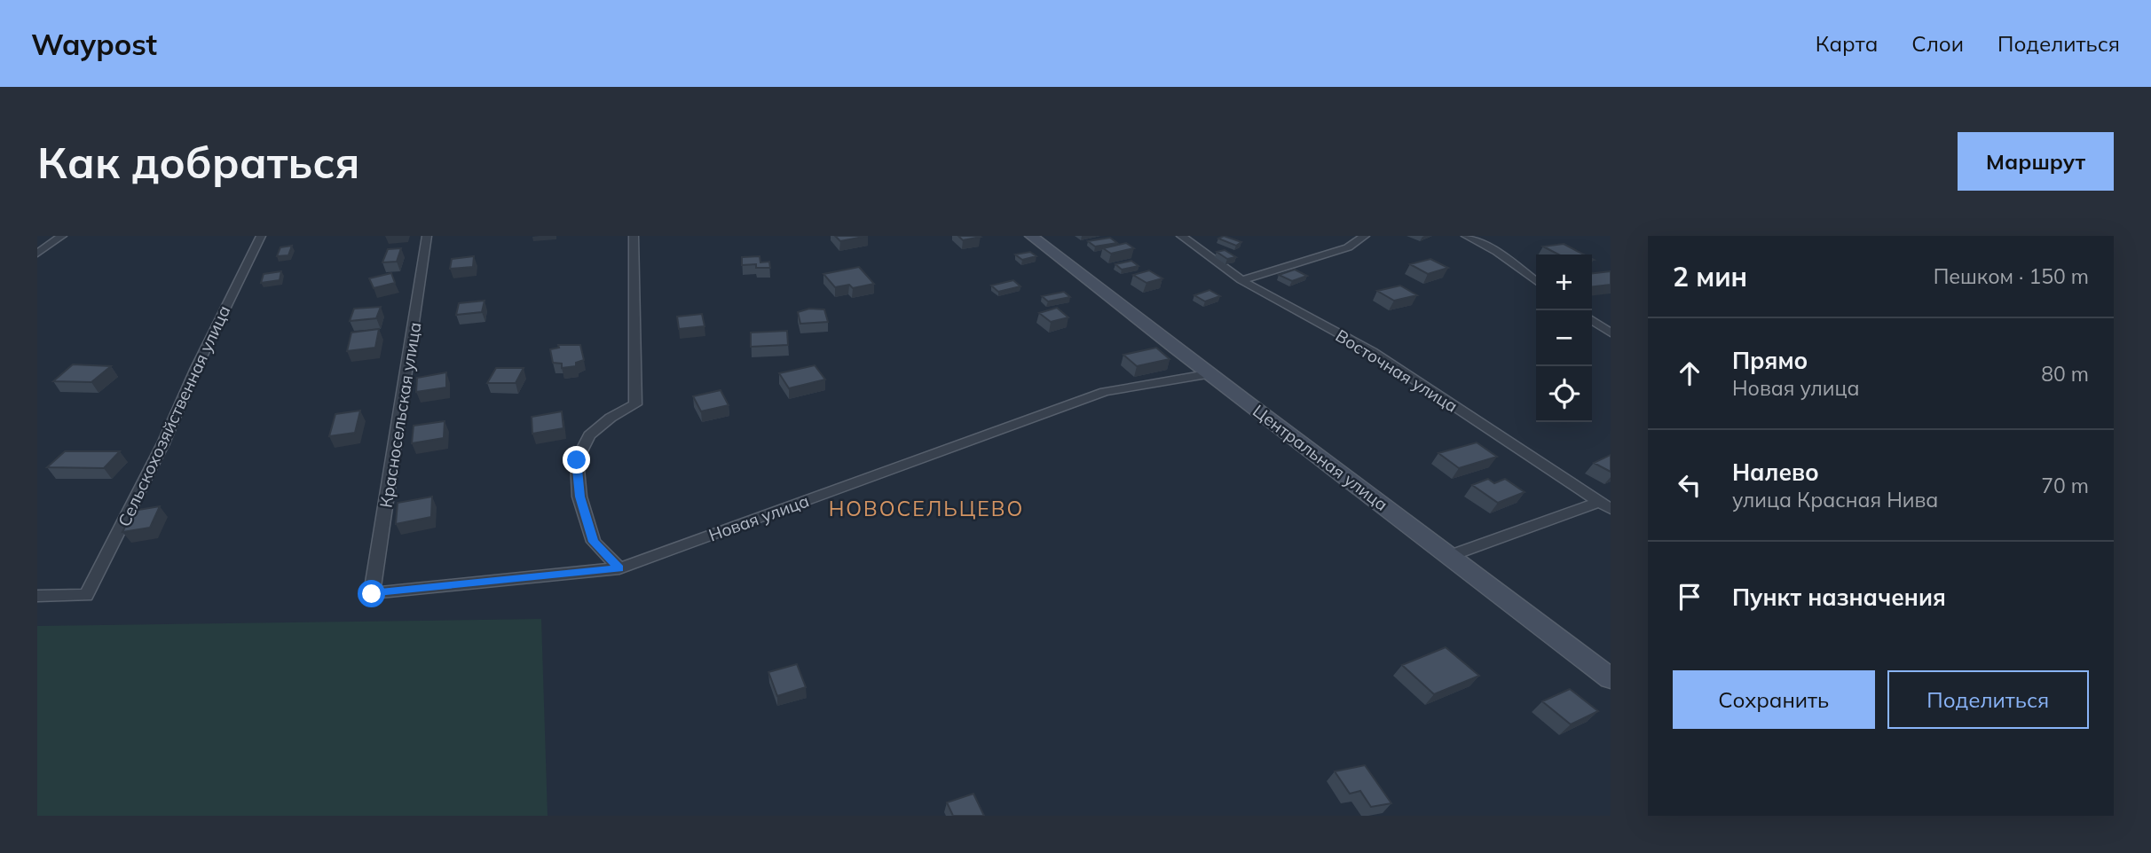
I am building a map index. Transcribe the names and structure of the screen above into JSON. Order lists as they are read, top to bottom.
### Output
{
  "streets": {
    "street": [
      "Восточная улица",
      "Красносельская улица",
      "Сельскохозяйственная улица",
      "Центральная улица",
      "Новая улица"
    ]
  },
  "crossings": [
    ["Красносельская улица", "Новая улица"],
    ["Центральная улица", "Новая улица"]
  ],
  "districts": ["НОВОСЕЛЬЦЕВО"],
  "page": {
    "header": "Waypost",
    "nav": ["Карта", "Слои", "Поделиться"],
    "buttons": [
      "Маршрут",
      ["Сохранить", "Поделиться"]
    ],
    "title": "Как добраться",
    "heading": ["2 мин", "Пешком · 150 m"],
    "map_buttons": ["+", "−"],
    "list": [
      ["Прямо", "Новая улица", "80 m"],
      ["Налево", "улица Красная Нива", "70 m"],
      "Пункт назначения"
    ]
  }
}
